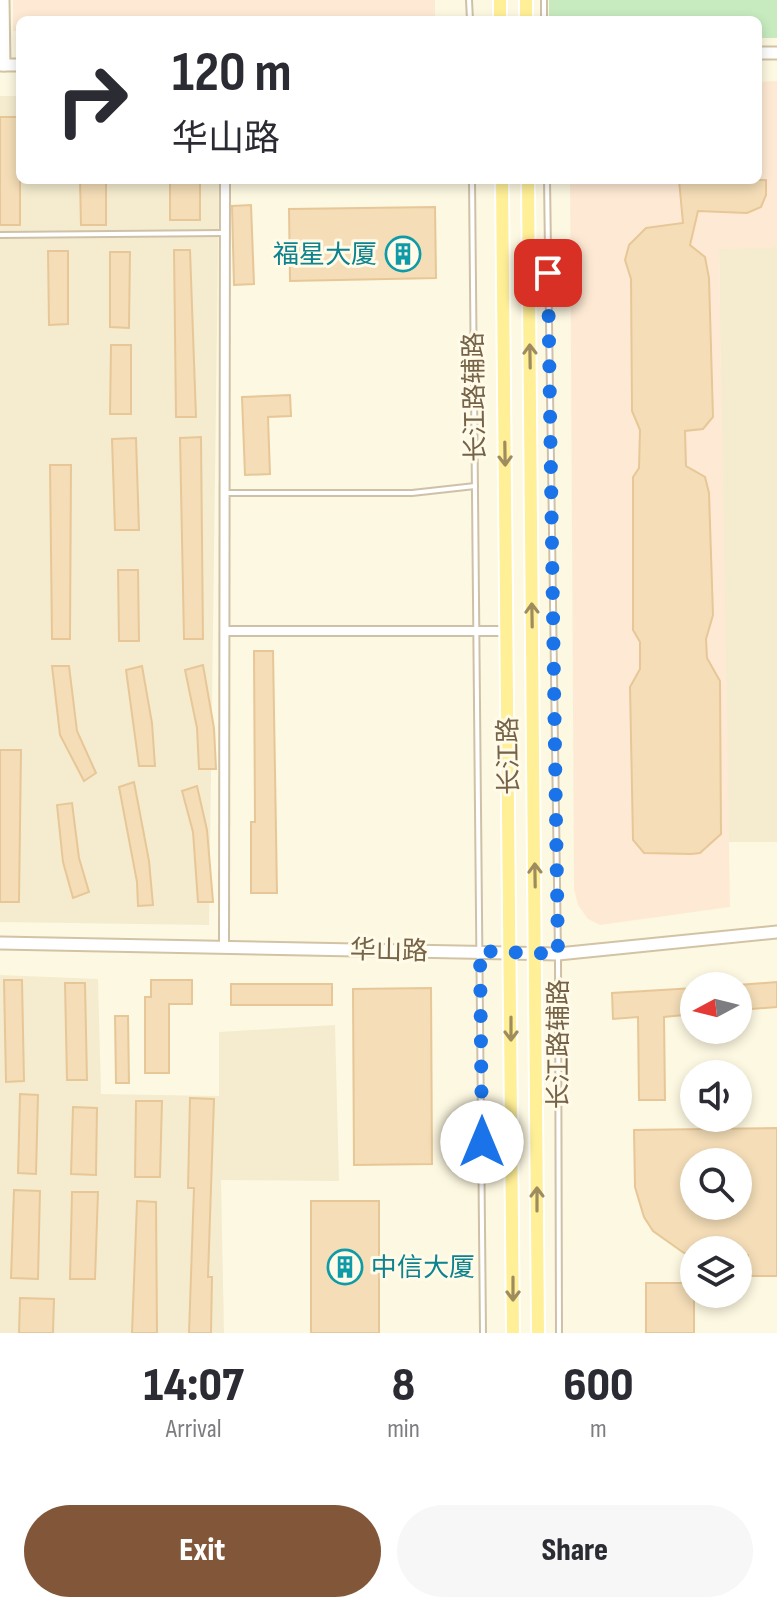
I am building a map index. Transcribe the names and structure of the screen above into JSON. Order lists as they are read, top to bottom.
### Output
{
  "streets": {
    "main road": ["长江路"],
    "street": ["华山路"],
    "lane": ["长江路辅路"]
  },
  "crossings": [
    ["长江路辅路", "华山路"],
    ["长江路", "华山路"]
  ],
  "places": {
    "building": ["福星大厦", "中信大厦"]
  },
  "north": "left",
  "page": {
    "turn": ["120 m", "华山路"],
    "eta": [
      "14:07",
      "Arrival",
      "8",
      "min",
      "600",
      "m"
    ],
    "buttons": ["Exit", "Share"]
  }
}
